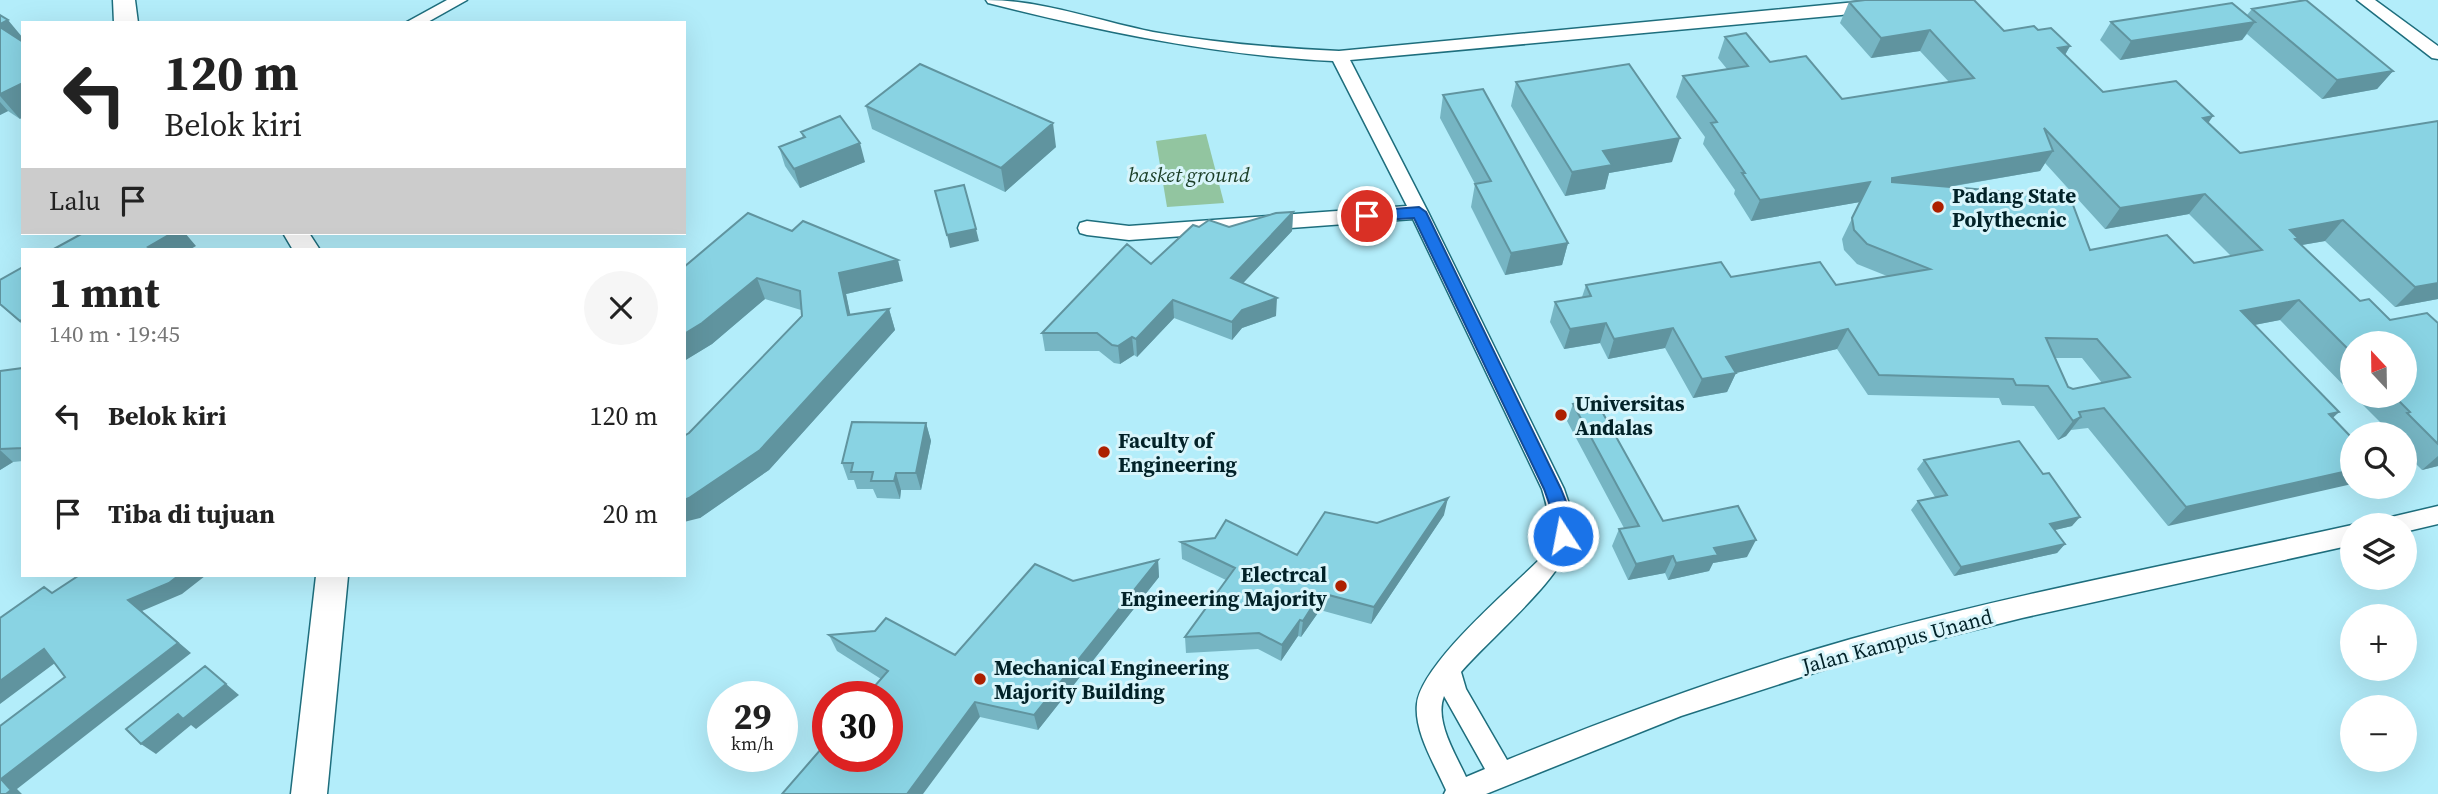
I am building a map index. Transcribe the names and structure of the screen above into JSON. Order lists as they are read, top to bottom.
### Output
{
  "streets": {
    "street": ["Jalan Kampus Unand"]
  },
  "parks": ["basket ground"],
  "places": [
    "Padang State Polythecnic",
    "Universitas Andalas",
    "Faculty of Engineering",
    "Electrcal Engineering Majority",
    "Mechanical Engineering Majority Building"
  ],
  "north": "top",
  "page": {
    "turn": ["120 m", "Belok kiri"],
    "then": "Lalu",
    "heading": ["1 mnt", "140 m · 19:45"],
    "map_buttons": ["+", "−"],
    "list": [
      {
        "name": "Belok kiri",
        "value": "120 m"
      },
      {
        "name": "Tiba di tujuan",
        "value": "20 m"
      }
    ],
    "speed": "29 km/h",
    "limit": "30"
  }
}
